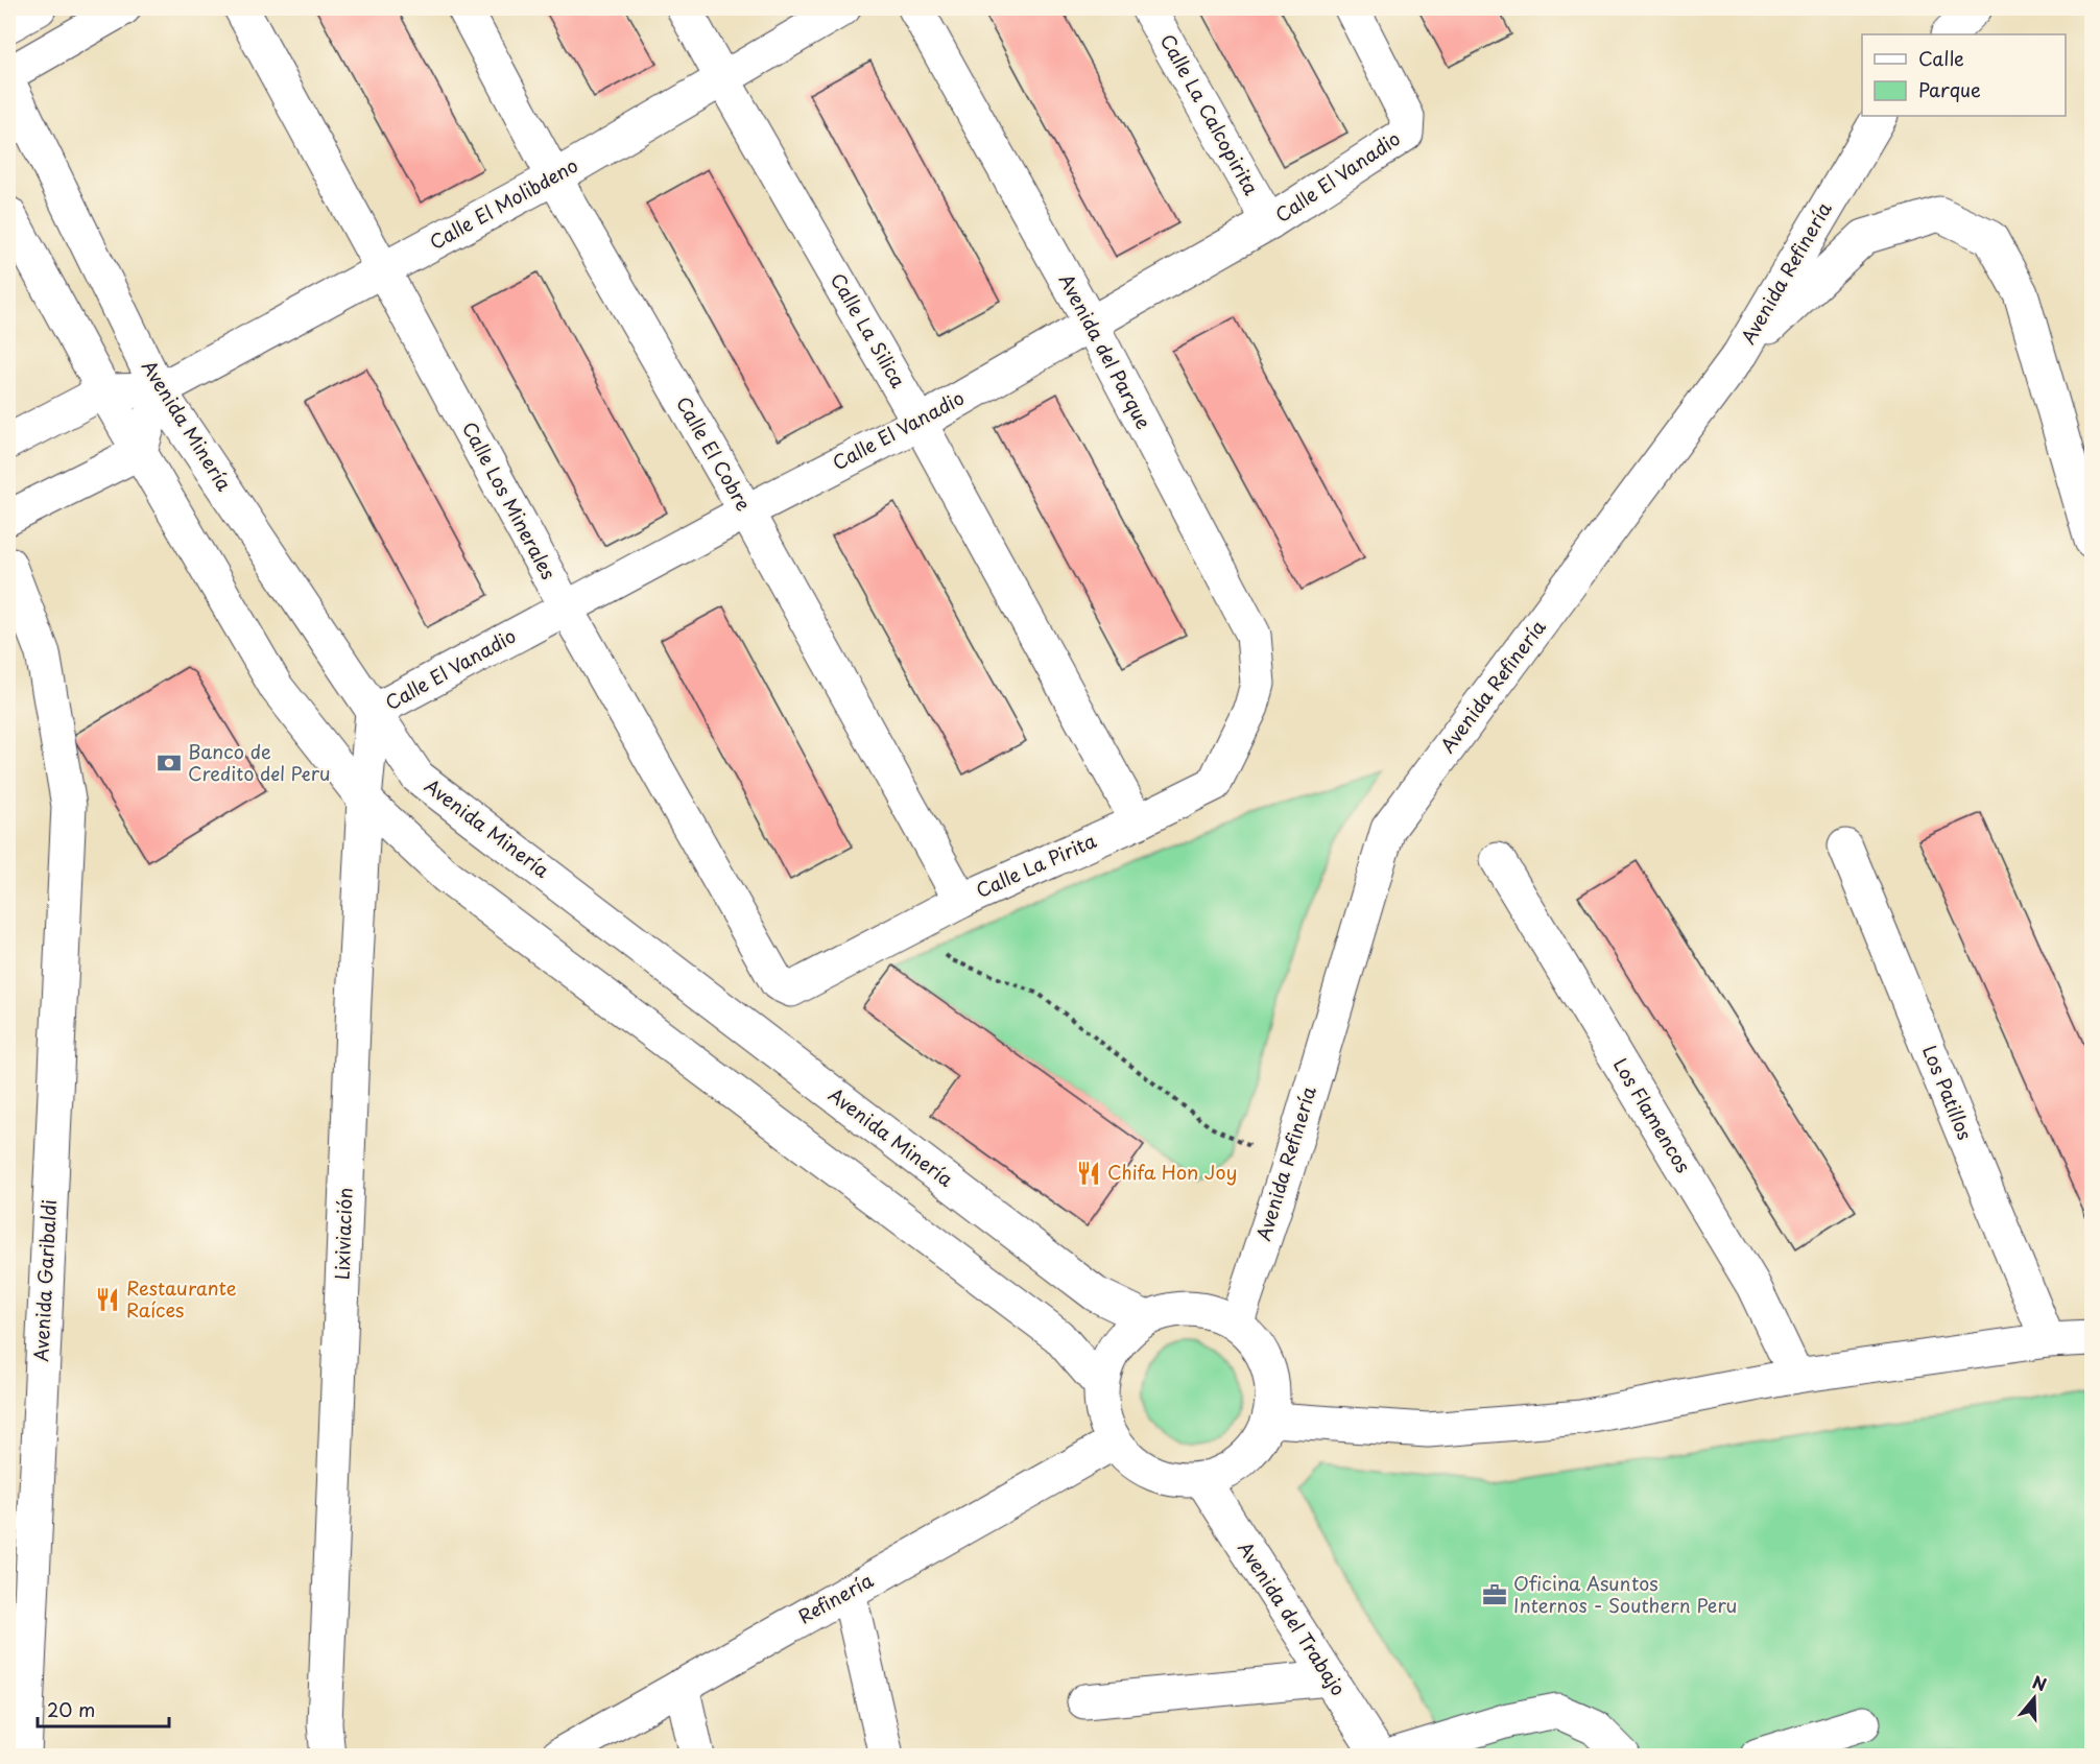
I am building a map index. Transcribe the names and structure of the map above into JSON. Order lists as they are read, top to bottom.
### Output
{
  "streets": {
    "street": [
      "Calle La Calcopirita",
      "Calle El Vanadio",
      "Calle El Molibdeno",
      "Avenida Refinería",
      "Calle La Silica",
      "Avenida del Parque",
      "Avenida Minería",
      "Calle El Cobre",
      "Calle Los Minerales",
      "Calle La Pirita",
      "Los Patillos",
      "Los Flamencos",
      "Lixiviación",
      "Avenida Garibaldi",
      "Refinería",
      "Avenida del Trabajo"
    ]
  },
  "crossings": [
    ["Calle La Calcopirita", "Calle El Vanadio"],
    ["Calle El Vanadio", "Calle La Silica"],
    ["Calle El Vanadio", "Avenida del Parque"],
    ["Calle El Vanadio", "Avenida Minería"],
    ["Calle El Vanadio", "Calle El Cobre"],
    ["Calle El Vanadio", "Calle Los Minerales"],
    ["Calle El Vanadio", "Lixiviación"],
    ["Calle El Molibdeno", "Calle La Silica"],
    ["Calle El Molibdeno", "Avenida Minería"],
    ["Calle El Molibdeno", "Calle El Cobre"],
    ["Calle El Molibdeno", "Calle Los Minerales"],
    ["Avenida Refinería", "Avenida Minería"],
    ["Avenida Refinería", "Refinería"],
    ["Avenida Refinería", "Avenida del Trabajo"],
    ["Calle La Silica", "Calle La Pirita"],
    ["Avenida del Parque", "Calle La Pirita"],
    ["Avenida Minería", "Lixiviación"],
    ["Avenida Minería", "Refinería"],
    ["Avenida Minería", "Avenida del Trabajo"],
    ["Calle El Cobre", "Calle La Pirita"],
    ["Calle Los Minerales", "Calle La Pirita"],
    ["Refinería", "Avenida del Trabajo"]
  ],
  "places": {
    "bank": ["Banco de Credito del Peru"],
    "restaurant": ["Chifa Hon Joy", "Restaurante Raíces"],
    "office": ["Oficina Asuntos Internos - Southern Peru"]
  },
  "legend": ["Calle", "Parque"],
  "scale_bar": "20 m",
  "north": "top"
}
